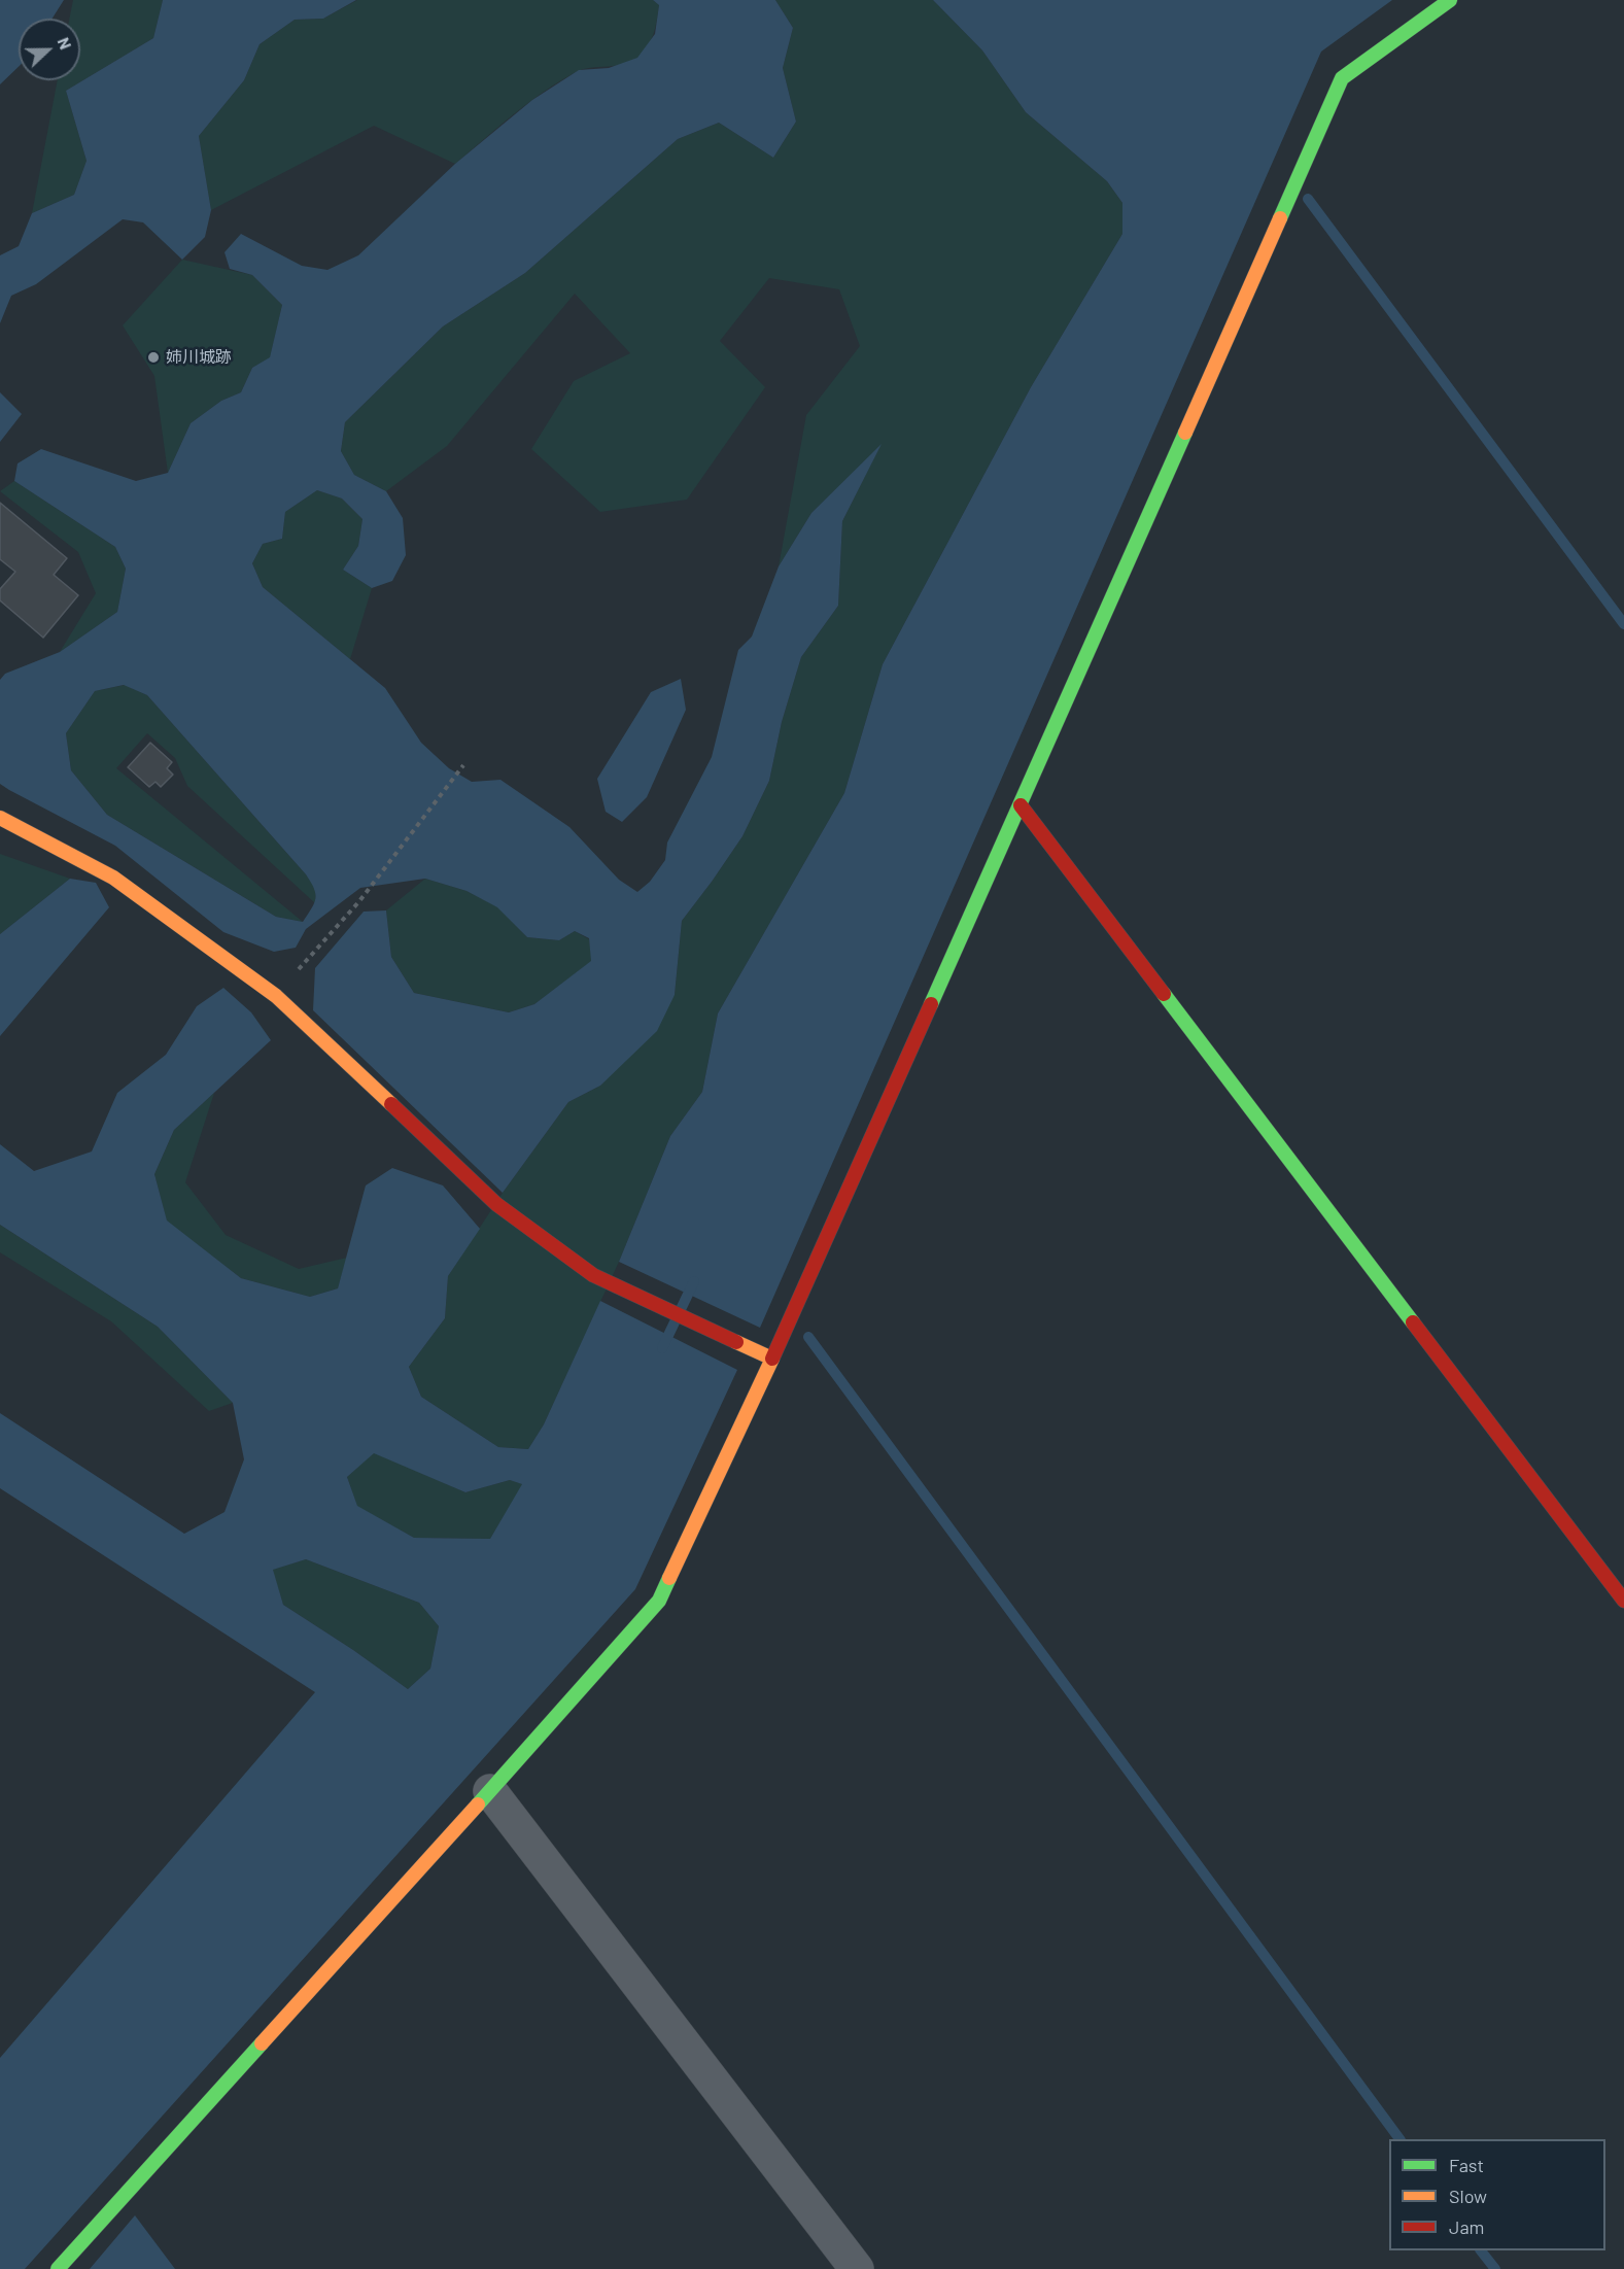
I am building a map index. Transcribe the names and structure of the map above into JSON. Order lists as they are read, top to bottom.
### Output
{
  "places": ["姉川城跡"],
  "legend": ["Fast", "Slow", "Jam"],
  "north": "right"
}
